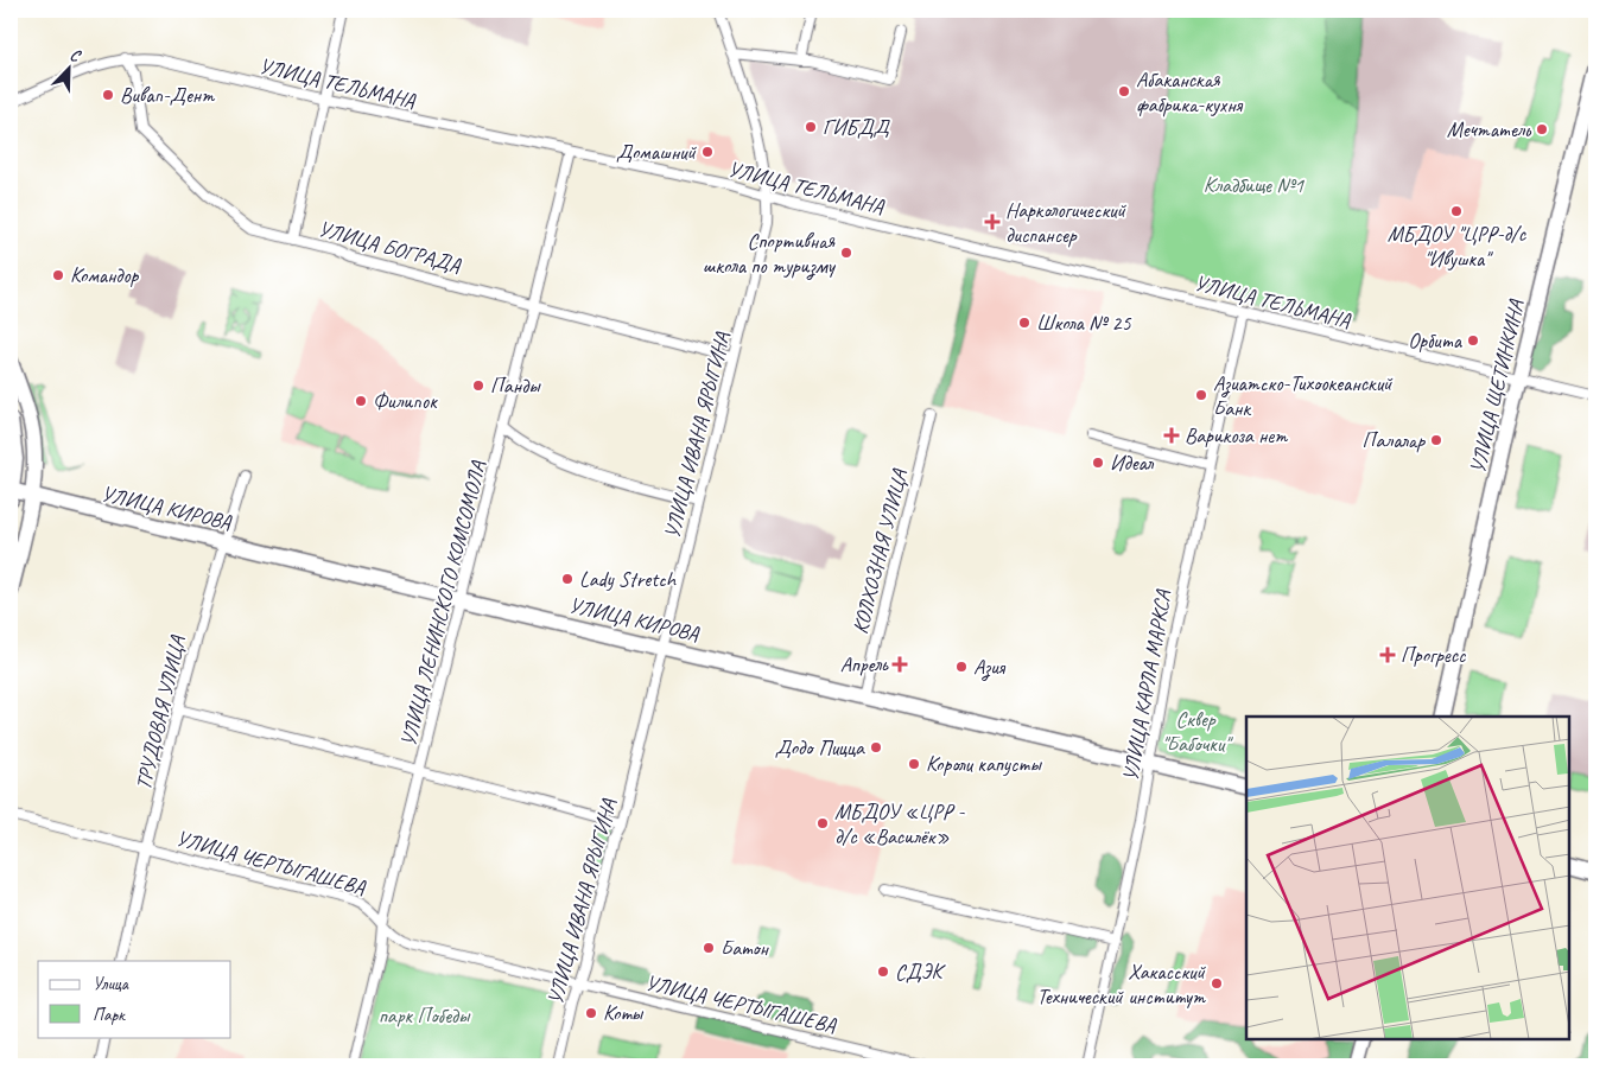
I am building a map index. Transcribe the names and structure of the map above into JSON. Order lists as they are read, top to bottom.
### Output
{
  "streets": {
    "main road": ["УЛИЦА ЩЕТИНКИНА", "УЛИЦА КИРОВА"],
    "street": [
      "УЛИЦА ТЕЛЬМАНА",
      "УЛИЦА БОГРАДА",
      "УЛИЦА ИВАНА ЯРЫГИНА",
      "КОЛХОЗНАЯ УЛИЦА",
      "УЛИЦА ЛЕНИНСКОГО КОМСОМОЛА",
      "УЛИЦА КАРЛА МАРКСА",
      "ТРУДОВАЯ УЛИЦА",
      "УЛИЦА ЧЕРТЫГАШЕВА"
    ]
  },
  "crossings": [
    ["УЛИЦА ТЕЛЬМАНА", "УЛИЦА БОГРАДА"],
    ["УЛИЦА ТЕЛЬМАНА", "УЛИЦА ЩЕТИНКИНА"],
    ["УЛИЦА ТЕЛЬМАНА", "УЛИЦА ИВАНА ЯРЫГИНА"],
    ["УЛИЦА ТЕЛЬМАНА", "УЛИЦА ЛЕНИНСКОГО КОМСОМОЛА"],
    ["УЛИЦА ТЕЛЬМАНА", "УЛИЦА КАРЛА МАРКСА"],
    ["УЛИЦА БОГРАДА", "УЛИЦА ИВАНА ЯРЫГИНА"],
    ["УЛИЦА БОГРАДА", "УЛИЦА ЛЕНИНСКОГО КОМСОМОЛА"],
    ["УЛИЦА ИВАНА ЯРЫГИНА", "УЛИЦА КИРОВА"],
    ["УЛИЦА ИВАНА ЯРЫГИНА", "УЛИЦА ЧЕРТЫГАШЕВА"],
    ["УЛИЦА КИРОВА", "КОЛХОЗНАЯ УЛИЦА"],
    ["УЛИЦА КИРОВА", "УЛИЦА ЛЕНИНСКОГО КОМСОМОЛА"],
    ["УЛИЦА КИРОВА", "УЛИЦА КАРЛА МАРКСА"],
    ["УЛИЦА КИРОВА", "ТРУДОВАЯ УЛИЦА"],
    ["УЛИЦА ЛЕНИНСКОГО КОМСОМОЛА", "УЛИЦА ЧЕРТЫГАШЕВА"],
    ["ТРУДОВАЯ УЛИЦА", "УЛИЦА ЧЕРТЫГАШЕВА"]
  ],
  "parks": ["Кладбище №1", "Сквер \"Бабочки\"", "парк Победы"],
  "places": {
    "other": [
      "Абаканская фабрика-кухня",
      "Вивап-Дент",
      "ГИБДД",
      "Мечтатель",
      "Домашний",
      "МБДОУ \"ЦРР-д/с \"Ивушка\"",
      "Спортивная школа по туризму",
      "Командор",
      "Школа № 25",
      "Орбита",
      "Панды",
      "Азиатско-Тихоокеанский Банк",
      "Филипок",
      "Палалар",
      "Идеал",
      "Lady Stretch",
      "Азия",
      "Додо Пицца",
      "Короли капусты",
      "МБДОУ «ЦРР - д/с «Василёк»",
      "Батон",
      "СДЭК",
      "Хакасский Технический институт",
      "Коты"
    ],
    "health": [
      "Наркологический диспансер",
      "Варикоза нет",
      "Прогресс",
      "Апрель"
    ]
  },
  "legend": ["Улица", "Парк"],
  "north": "top right"
}
